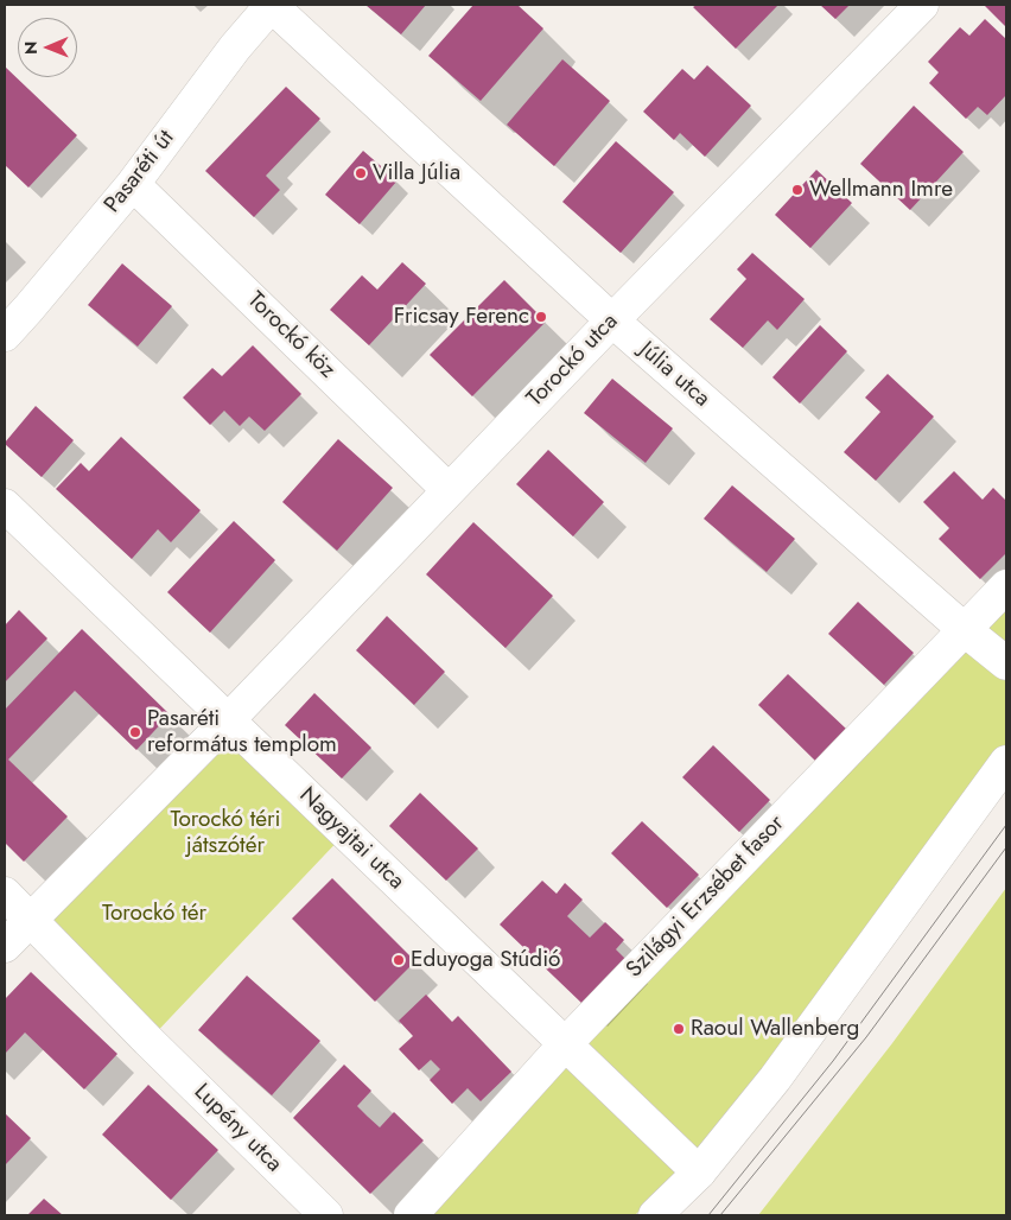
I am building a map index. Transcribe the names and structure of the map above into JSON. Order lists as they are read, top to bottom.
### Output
{
  "streets": {
    "street": [
      "Pasaréti út",
      "Torockó köz",
      "Torockó utca",
      "Júlia utca",
      "Nagyajtai utca",
      "Szilágyi Erzsébet fasor",
      "Lupény utca"
    ]
  },
  "crossings": [
    ["Pasaréti út", "Torockó köz"],
    ["Pasaréti út", "Júlia utca"],
    ["Torockó köz", "Torockó utca"],
    ["Torockó utca", "Júlia utca"],
    ["Torockó utca", "Nagyajtai utca"],
    ["Júlia utca", "Szilágyi Erzsébet fasor"],
    ["Nagyajtai utca", "Szilágyi Erzsébet fasor"]
  ],
  "parks": ["Torockó téri játszótér", "Torockó tér"],
  "places": [
    "Villa Júlia",
    "Wellmann Imre",
    "Fricsay Ferenc",
    "Pasaréti református templom",
    "Eduyoga Stúdió",
    "Raoul Wallenberg"
  ],
  "north": "left"
}
